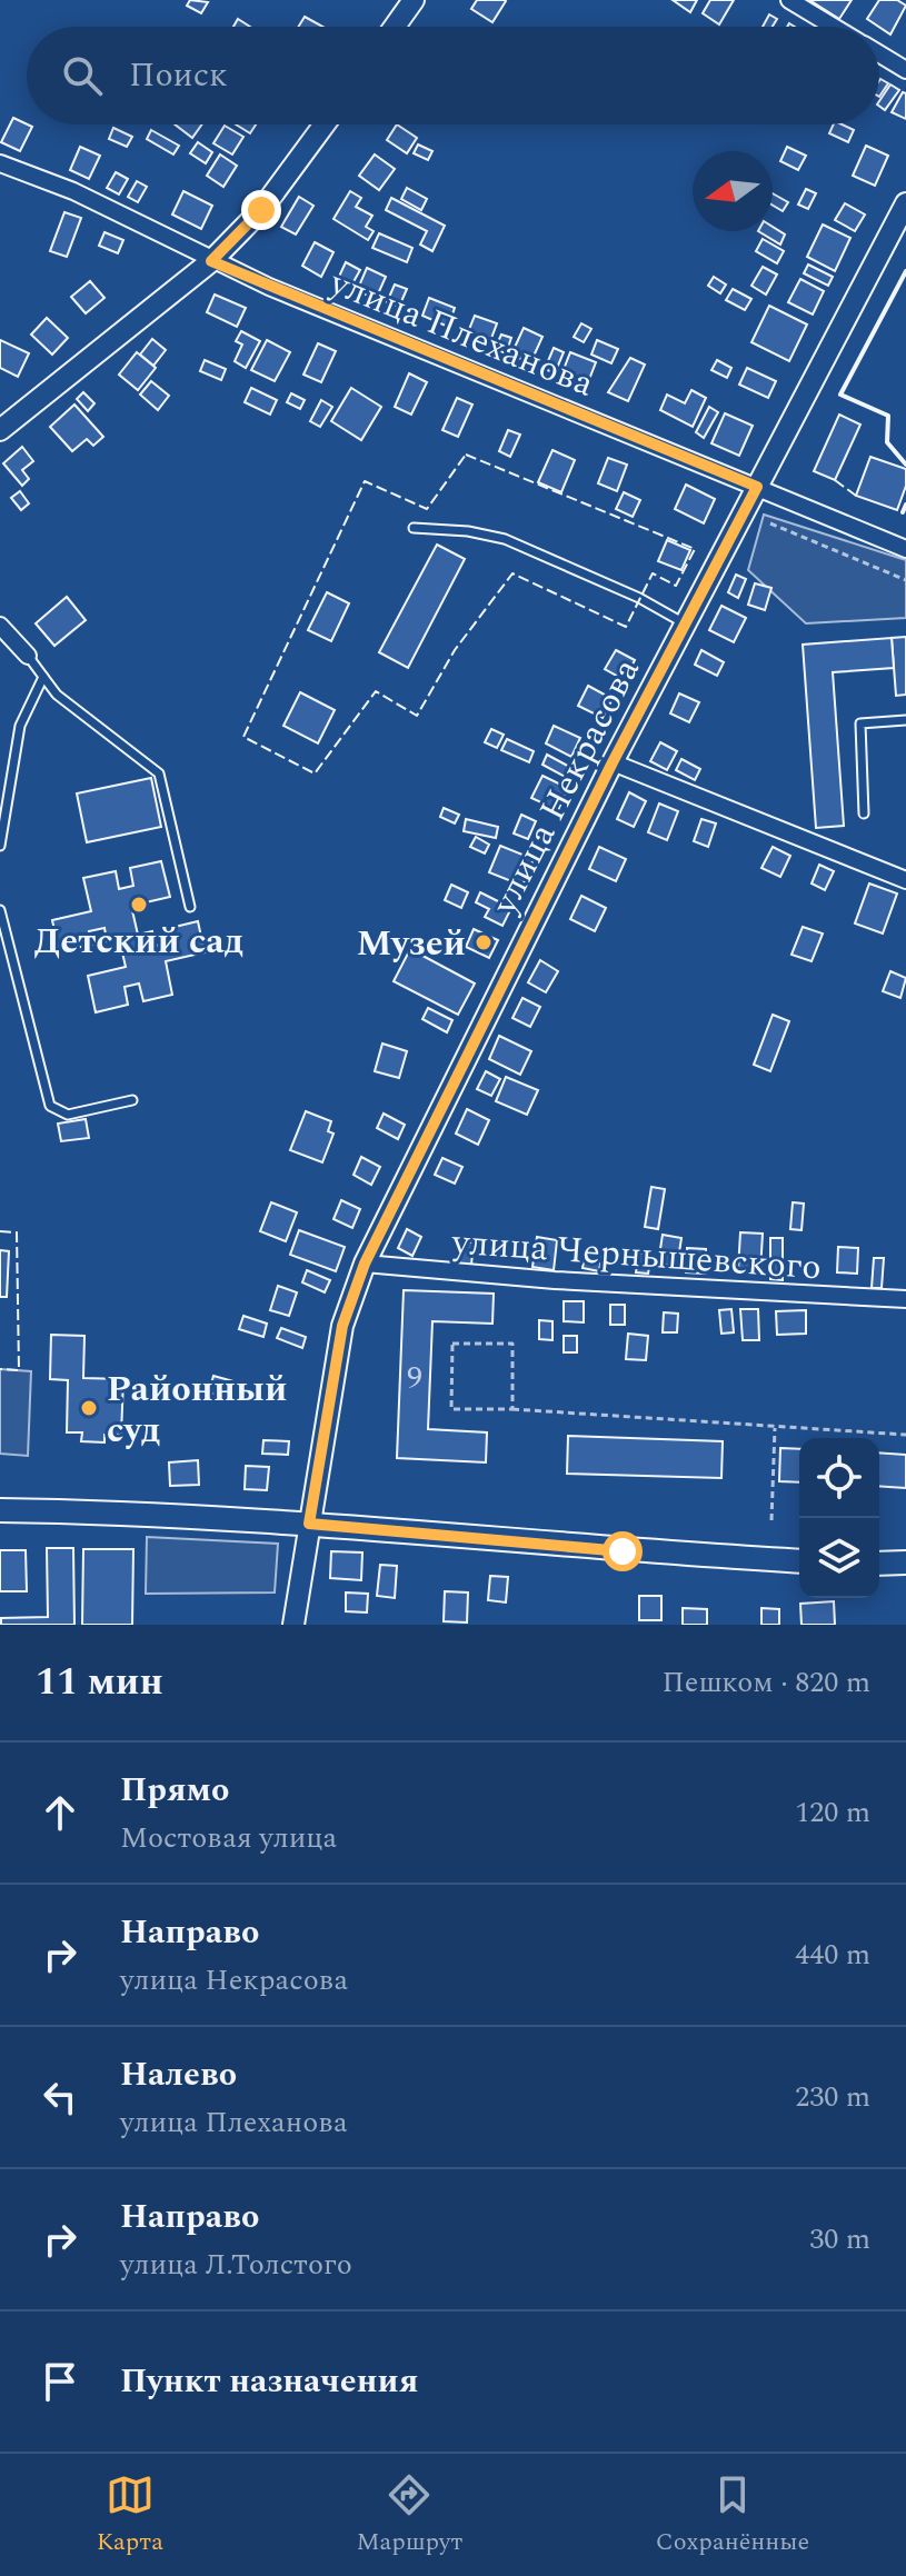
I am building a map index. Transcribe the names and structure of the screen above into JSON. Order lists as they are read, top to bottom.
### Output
{
  "streets": {
    "street": ["улица Плеханова", "улица Некрасова", "улица Чернышевского"]
  },
  "crossings": [
    ["улица Плеханова", "улица Некрасова"],
    ["улица Некрасова", "улица Чернышевского"]
  ],
  "places": ["Детский сад", "Музей", "Районный суд"],
  "house_numbers": ["9"],
  "north": "left",
  "page": {
    "search": "Поиск",
    "heading": ["11 мин", "Пешком · 820 m"],
    "list": [
      ["Прямо", "Мостовая улица", "120 m"],
      ["Направо", "улица Некрасова", "440 m"],
      ["Налево", "улица Плеханова", "230 m"],
      ["Направо", "улица Л.Толстого", "30 m"],
      "Пункт назначения"
    ],
    "nav": ["Карта", "Маршрут", "Сохранённые"]
  }
}
